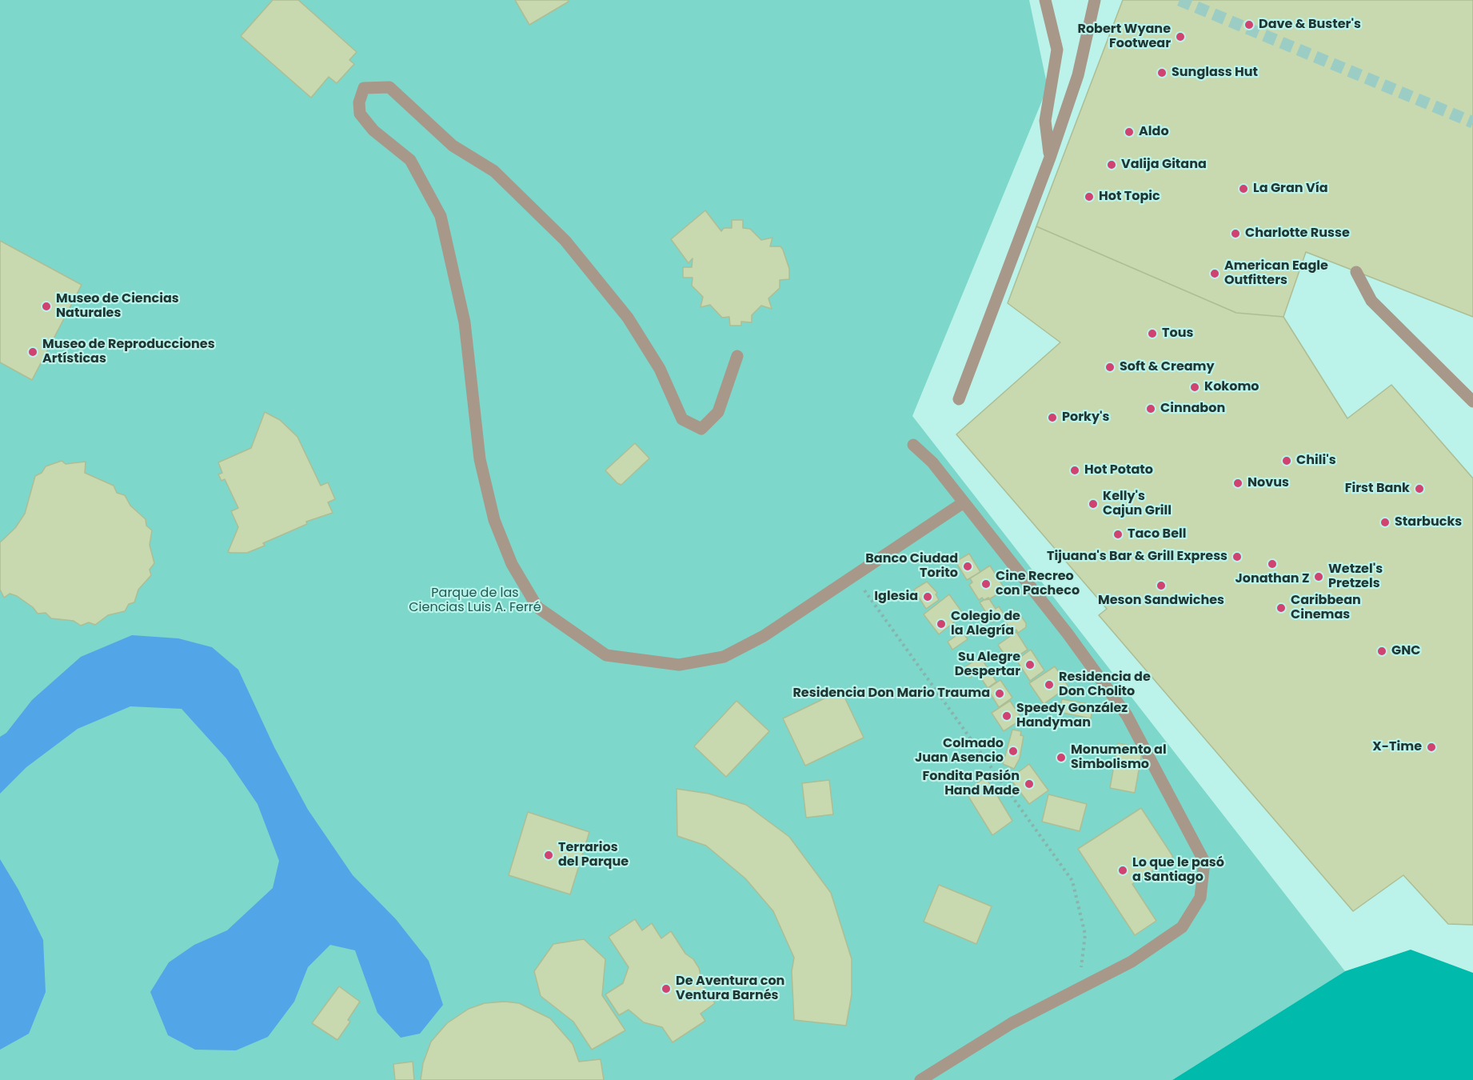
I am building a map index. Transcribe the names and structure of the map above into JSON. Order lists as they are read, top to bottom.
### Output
{
  "parks": ["Parque de las Ciencias Luis A. Ferré"],
  "places": [
    "Dave & Buster's",
    "Robert Wyane Footwear",
    "Sunglass Hut",
    "Aldo",
    "Valija Gitana",
    "La Gran Vía",
    "Hot Topic",
    "Charlotte Russe",
    "American Eagle Outfitters",
    "Museo de Ciencias Naturales",
    "Tous",
    "Museo de Reproducciones Artísticas",
    "Soft & Creamy",
    "Kokomo",
    "Cinnabon",
    "Porky's",
    "Chili's",
    "Hot Potato",
    "Novus",
    "First Bank",
    "Kelly's Cajun Grill",
    "Starbucks",
    "Taco Bell",
    "Tijuana's Bar & Grill Express",
    "Jonathan Z",
    "Banco Ciudad Torito",
    "Wetzel's Pretzels",
    "Cine Recreo con Pacheco",
    "Meson Sandwiches",
    "Iglesia",
    "Caribbean Cinemas",
    "Colegio de la Alegría",
    "GNC",
    "Su Alegre Despertar",
    "Residencia de Don Cholito",
    "Residencia Don Mario Trauma",
    "Speedy González Handyman",
    "X-Time",
    "Colmado Juan Asencio",
    "Monumento al Simbolismo",
    "Fondita Pasión Hand Made",
    "Terrarios del Parque",
    "Lo que le pasó a Santiago",
    "De Aventura con Ventura Barnés"
  ]
}
